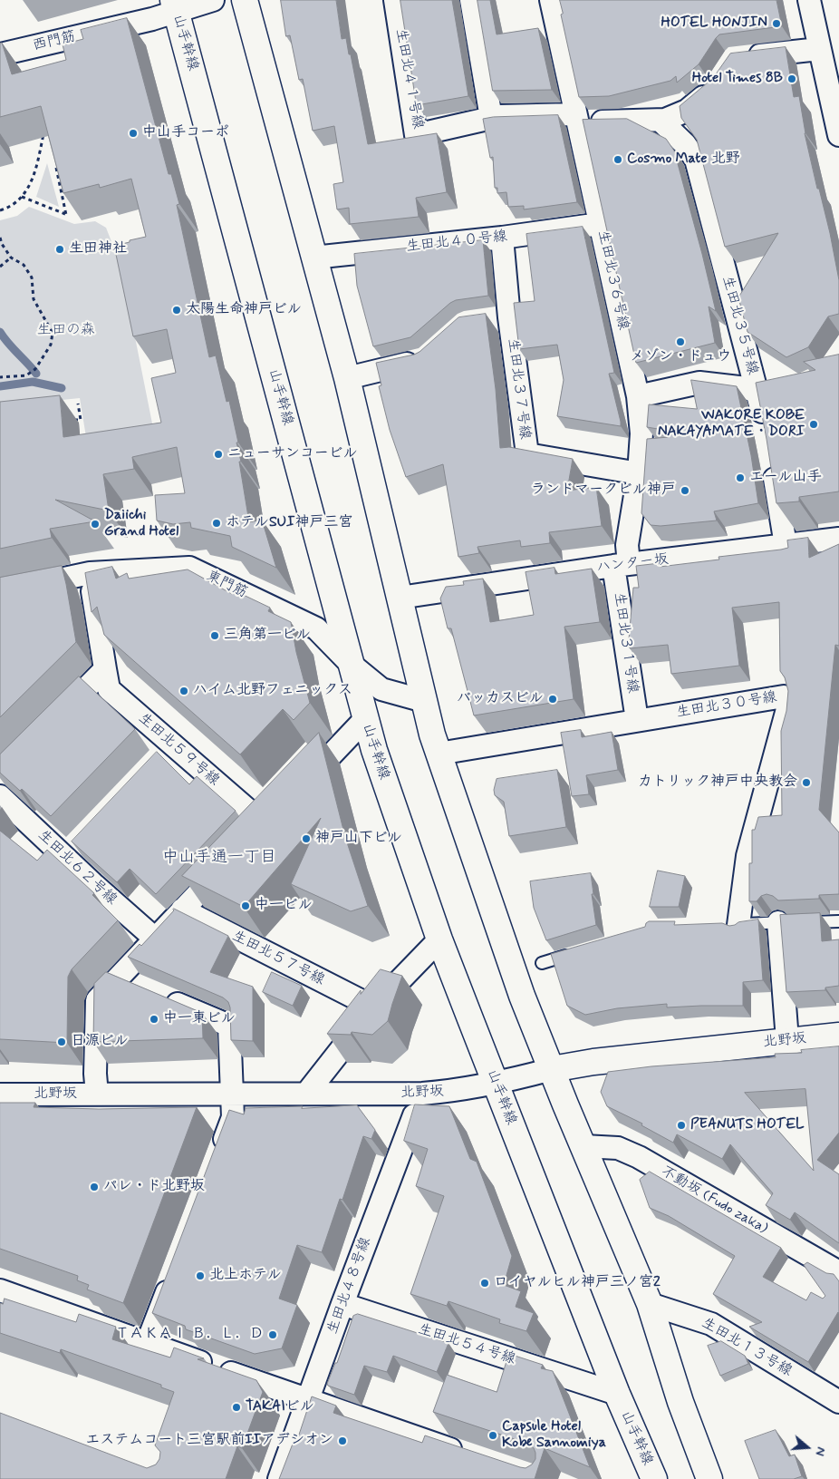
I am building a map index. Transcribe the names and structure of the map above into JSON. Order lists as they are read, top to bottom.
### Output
{
  "streets": {
    "main road": ["山手幹線", "北野坂"],
    "street": [
      "西門筋",
      "生田北４１号線",
      "生田北４０号線",
      "生田北３６号線",
      "生田北３５号線",
      "生田北３７号線",
      "ハンター坂",
      "東門筋",
      "生田北３１号線",
      "生田北３０号線",
      "生田北５９号線",
      "生田北６２号線",
      "生田北５７号線",
      "不動坂 (Fudo zaka)",
      "生田北４８号線",
      "生田北５４号線",
      "生田北１３号線"
    ]
  },
  "crossings": [
    ["西門筋", "山手幹線"],
    ["山手幹線", "東門筋"],
    ["山手幹線", "北野坂"],
    ["山手幹線", "生田北５４号線"],
    ["生田北４１号線", "生田北３６号線"],
    ["生田北４１号線", "生田北３５号線"],
    ["生田北４０号線", "生田北３６号線"],
    ["生田北４０号線", "生田北３７号線"],
    ["生田北３６号線", "生田北３７号線"],
    ["生田北３６号線", "ハンター坂"],
    ["生田北３６号線", "生田北３１号線"],
    ["ハンター坂", "生田北３１号線"],
    ["東門筋", "生田北５９号線"],
    ["生田北３１号線", "生田北３０号線"],
    ["北野坂", "生田北４８号線"],
    ["生田北４８号線", "生田北５４号線"]
  ],
  "districts": ["中山手通一丁目"],
  "parks": ["生田の森"],
  "places": [
    "HOTEL HONJIN",
    "Hotel Times 8B",
    "中山手コーポ",
    "Cosmo Mate 北野",
    "生田神社",
    "太陽生命神戸ビル",
    "メゾン・ドュウ",
    "WAKORE KOBE NAKAYAMATE・DORI",
    "ニューサンコービル",
    "エール山手",
    "ランドマークビル神戸",
    "ホテルSUI神戸三宮",
    "Daiichi Grand Hotel",
    "三角第一ビル",
    "ハイム北野フェニックス",
    "バッカスビル",
    "カトリック神戸中央教会",
    "神戸山下ビル",
    "中一ビル",
    "中一東ビル",
    "日源ビル",
    "PEANUTS HOTEL",
    "パレ・ド北野坂",
    "北上ホテル",
    "ロイヤルヒル神戸三ノ宮2",
    "ＴＡＫＡＩ Ｂ．Ｌ．Ｄ",
    "TAKAIビル",
    "Capsule Hotel Kobe Sannomiya",
    "エステムコート三宮駅前IIアデシオン"
  ],
  "north": "right"
}
